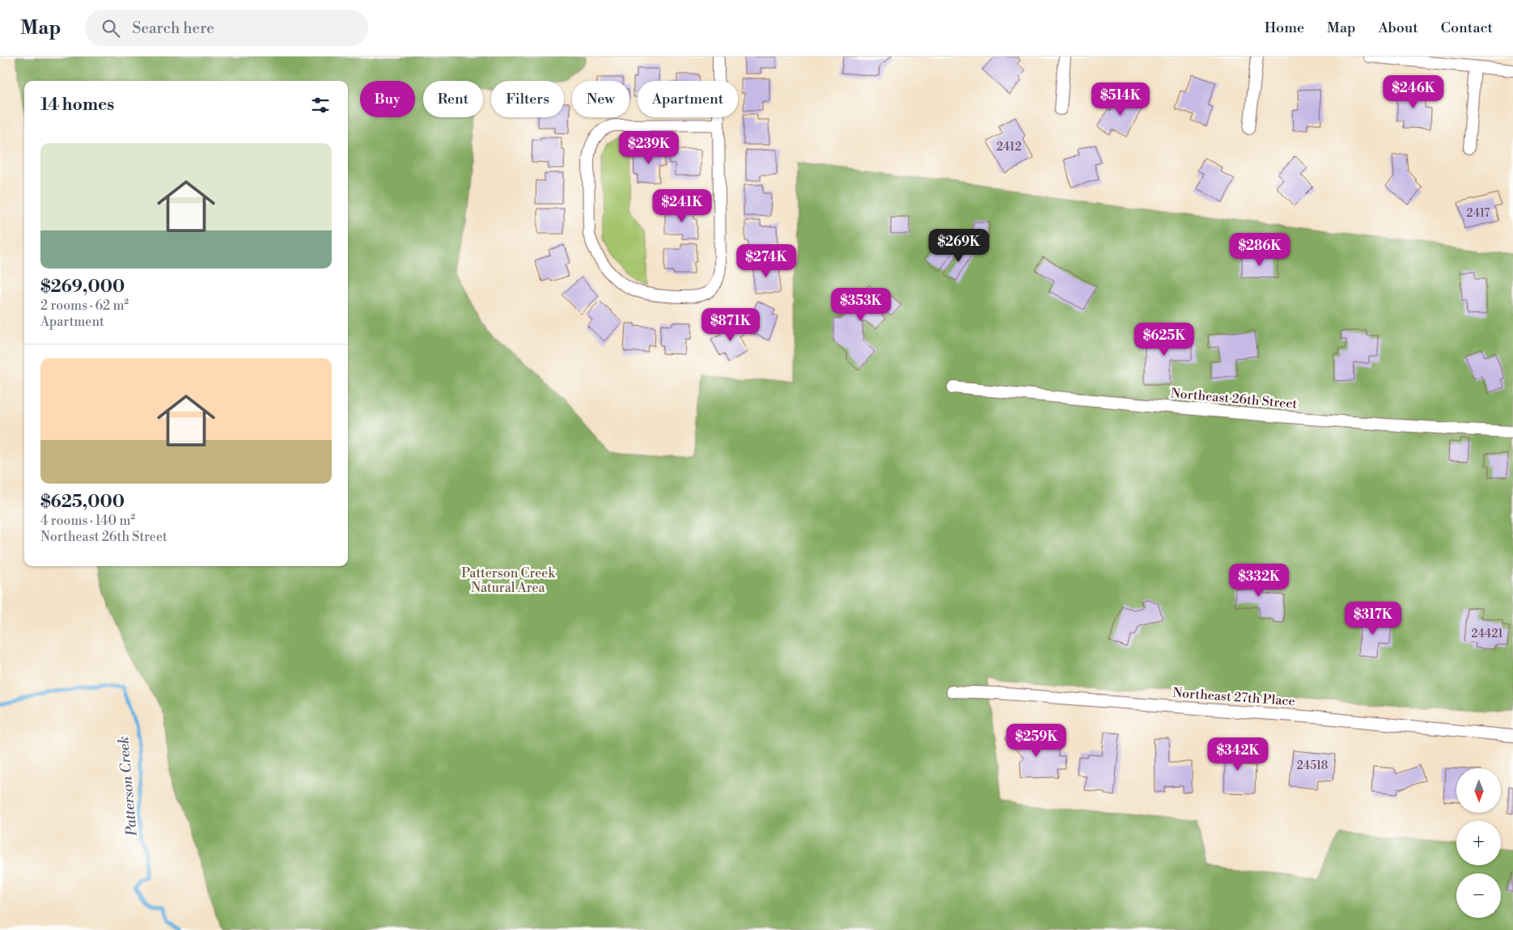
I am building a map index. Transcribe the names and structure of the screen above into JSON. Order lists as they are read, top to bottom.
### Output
{
  "streets": {
    "street": ["Northeast 26th Street", "Northeast 27th Place"]
  },
  "water": ["Patterson Creek"],
  "parks": ["Patterson Creek Natural Area"],
  "house_numbers": [
    "2412",
    "2417",
    "24421",
    "24518"
  ],
  "north": "bottom",
  "page": {
    "header": "Map",
    "search": "Search here",
    "nav": [
      "Home",
      "Map",
      "About",
      "Contact"
    ],
    "price": [
      "$246K",
      "$514K",
      "$239K",
      "$241K",
      "$269K",
      "$286K",
      "$274K",
      "$353K",
      "$871K",
      "$625K",
      "$332K",
      "$317K",
      "$259K",
      "$342K"
    ],
    "chip": [
      "Buy",
      "Rent",
      "Filters",
      "New",
      "Apartment"
    ],
    "heading": "14 homes",
    "list": [
      {
        "name": "$269,000",
        "note": "2 rooms · 62 m² · Apartment"
      },
      {
        "name": "$625,000",
        "note": "4 rooms · 140 m² · Northeast 26th Street"
      }
    ],
    "map_buttons": ["+", "−"]
  }
}
